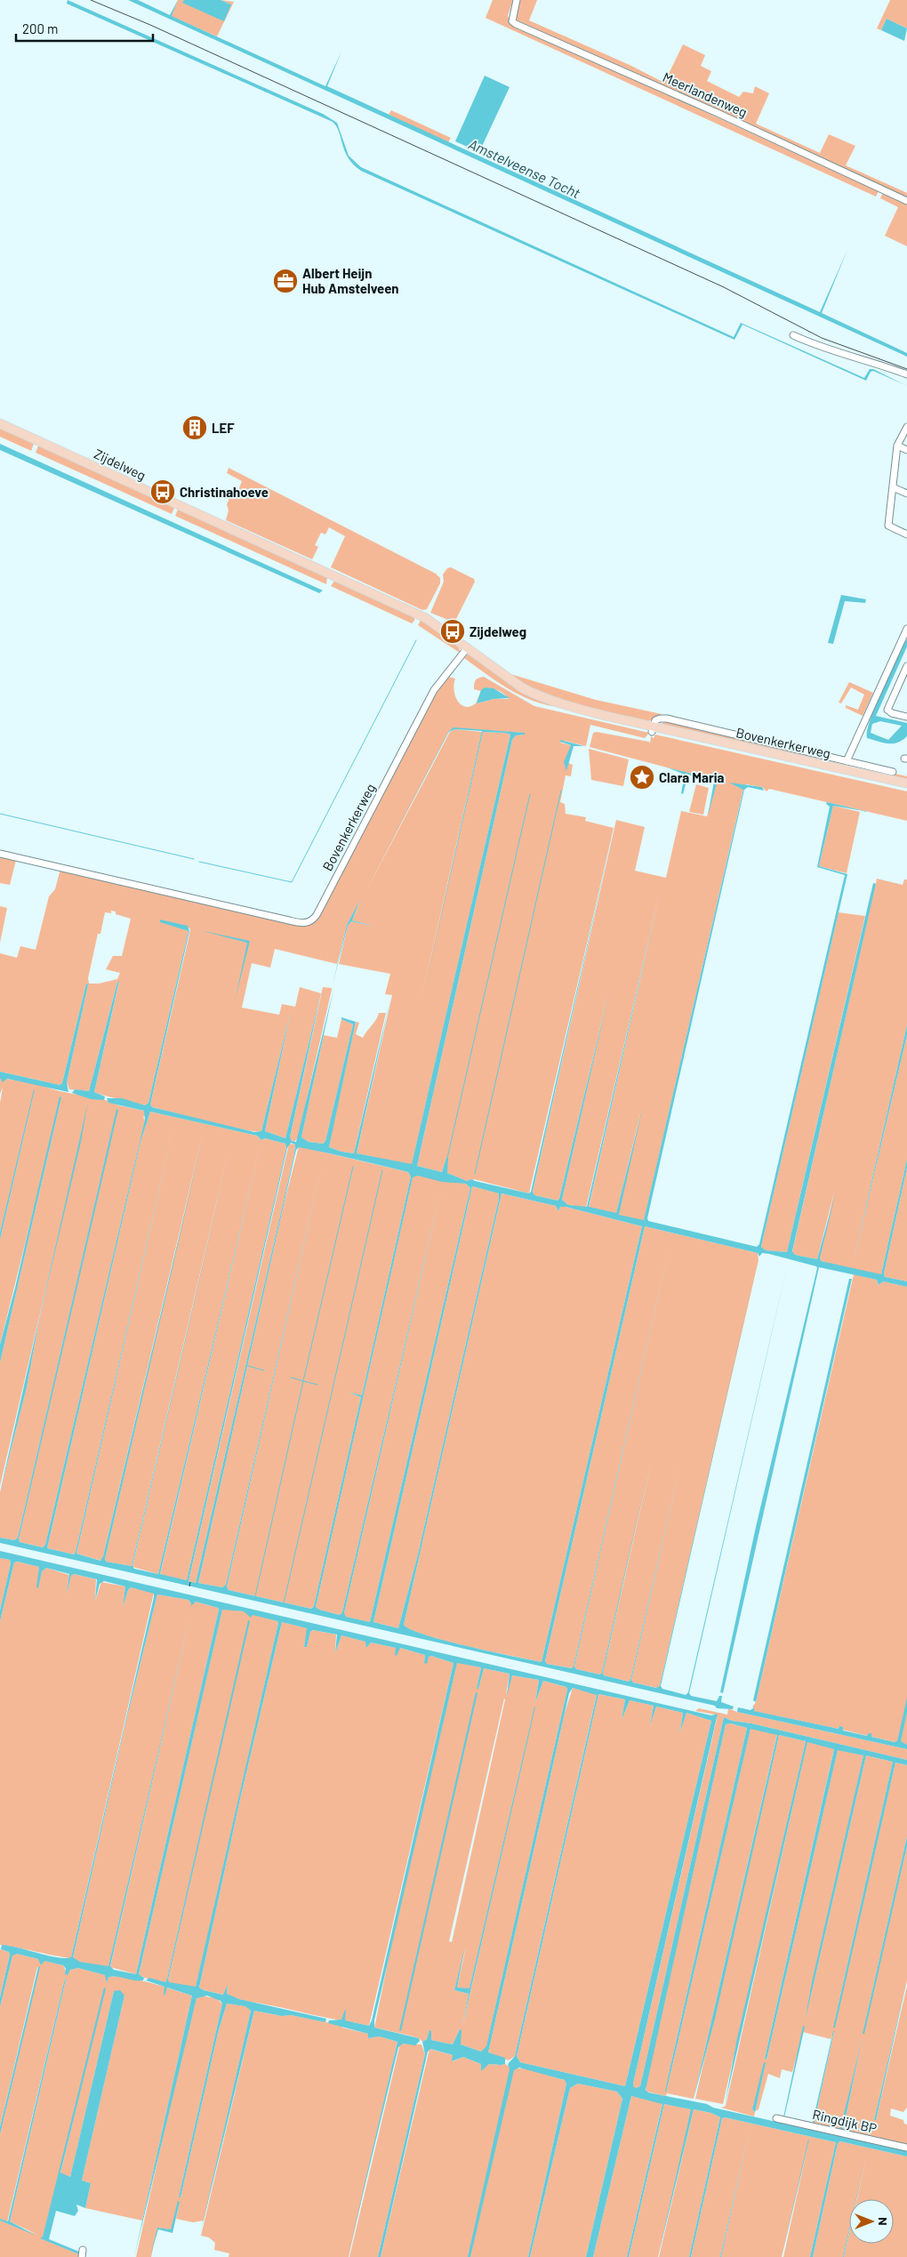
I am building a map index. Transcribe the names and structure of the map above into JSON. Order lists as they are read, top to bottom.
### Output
{
  "streets": {
    "main road": ["Zijdelweg", "Bovenkerkerweg"],
    "street": ["Meerlandenweg", "Ringdijk BP"]
  },
  "crossings": [
    ["Zijdelweg", "Bovenkerkerweg"]
  ],
  "water": ["Amstelveense Tocht"],
  "places": {
    "office": ["Albert Heijn Hub Amstelveen"],
    "building": ["LEF"],
    "bus stop": ["Christinahoeve", "Zijdelweg"],
    "place": ["Clara Maria"]
  },
  "scale_bar": "200 m",
  "north": "right"
}
